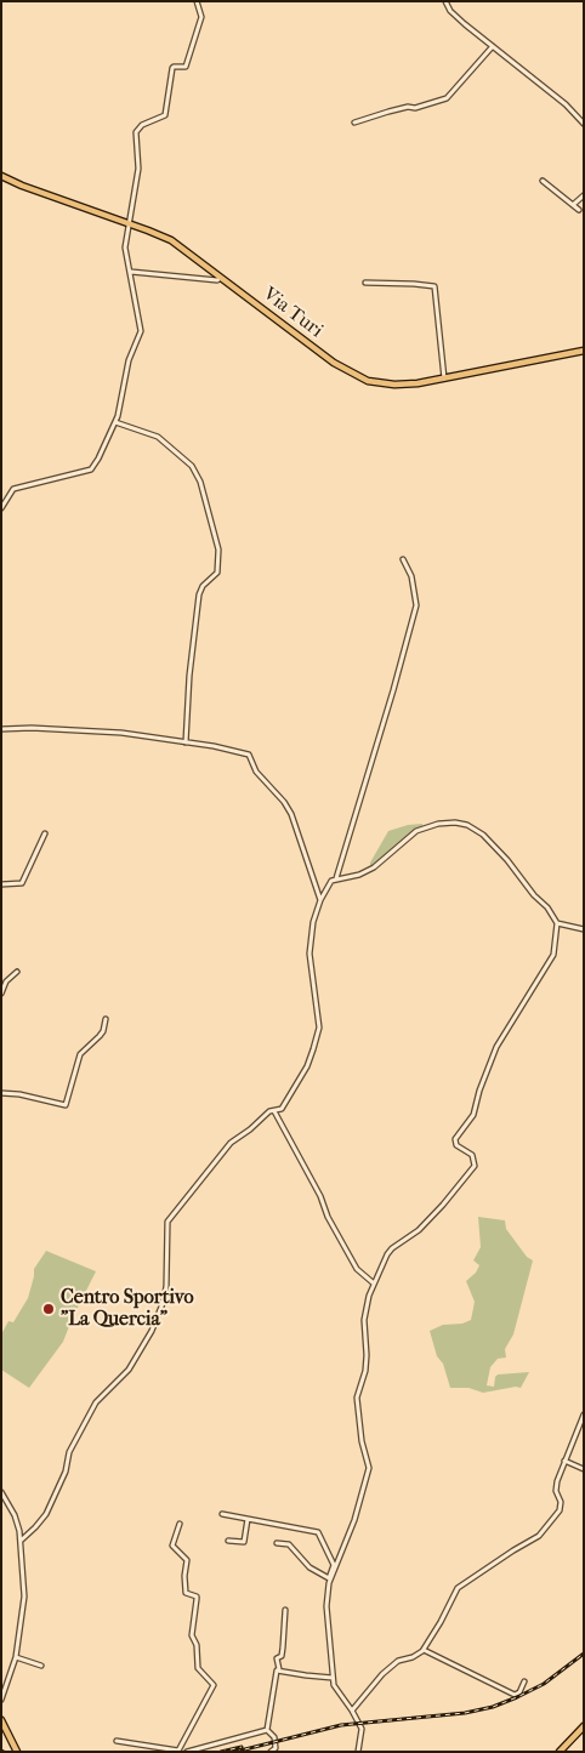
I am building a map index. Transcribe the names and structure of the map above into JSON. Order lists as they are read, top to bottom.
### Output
{
  "streets": {
    "main road": ["Via Turi"]
  },
  "places": ["Centro Sportivo \"La Quercia\""]
}
